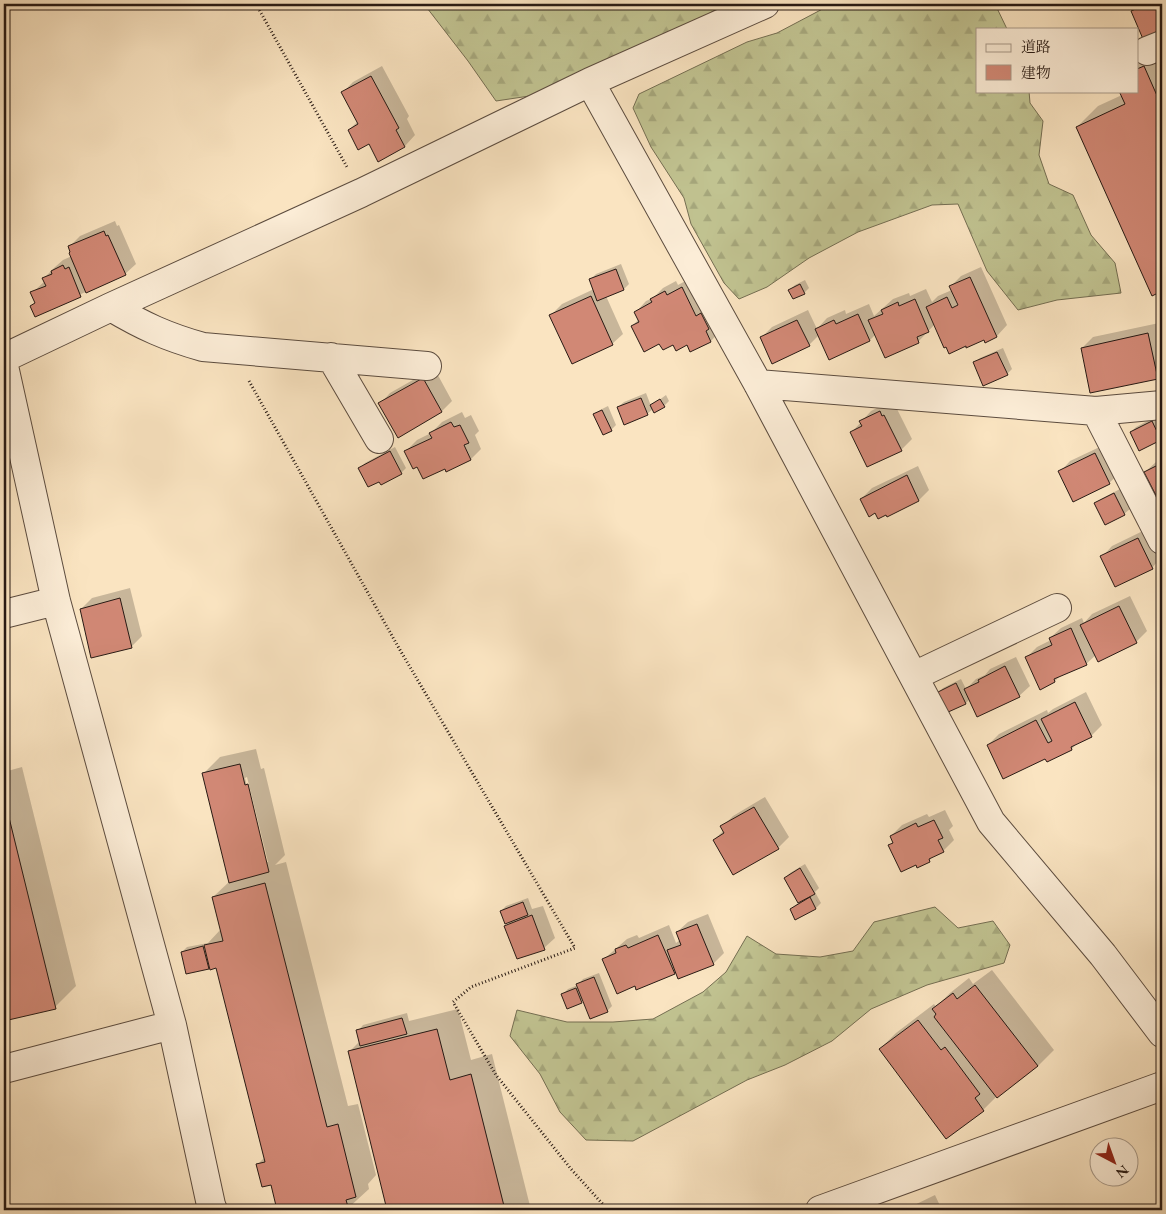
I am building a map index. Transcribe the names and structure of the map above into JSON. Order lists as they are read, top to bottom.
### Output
{
  "legend": ["道路", "建物"],
  "north": "bottom right"
}
